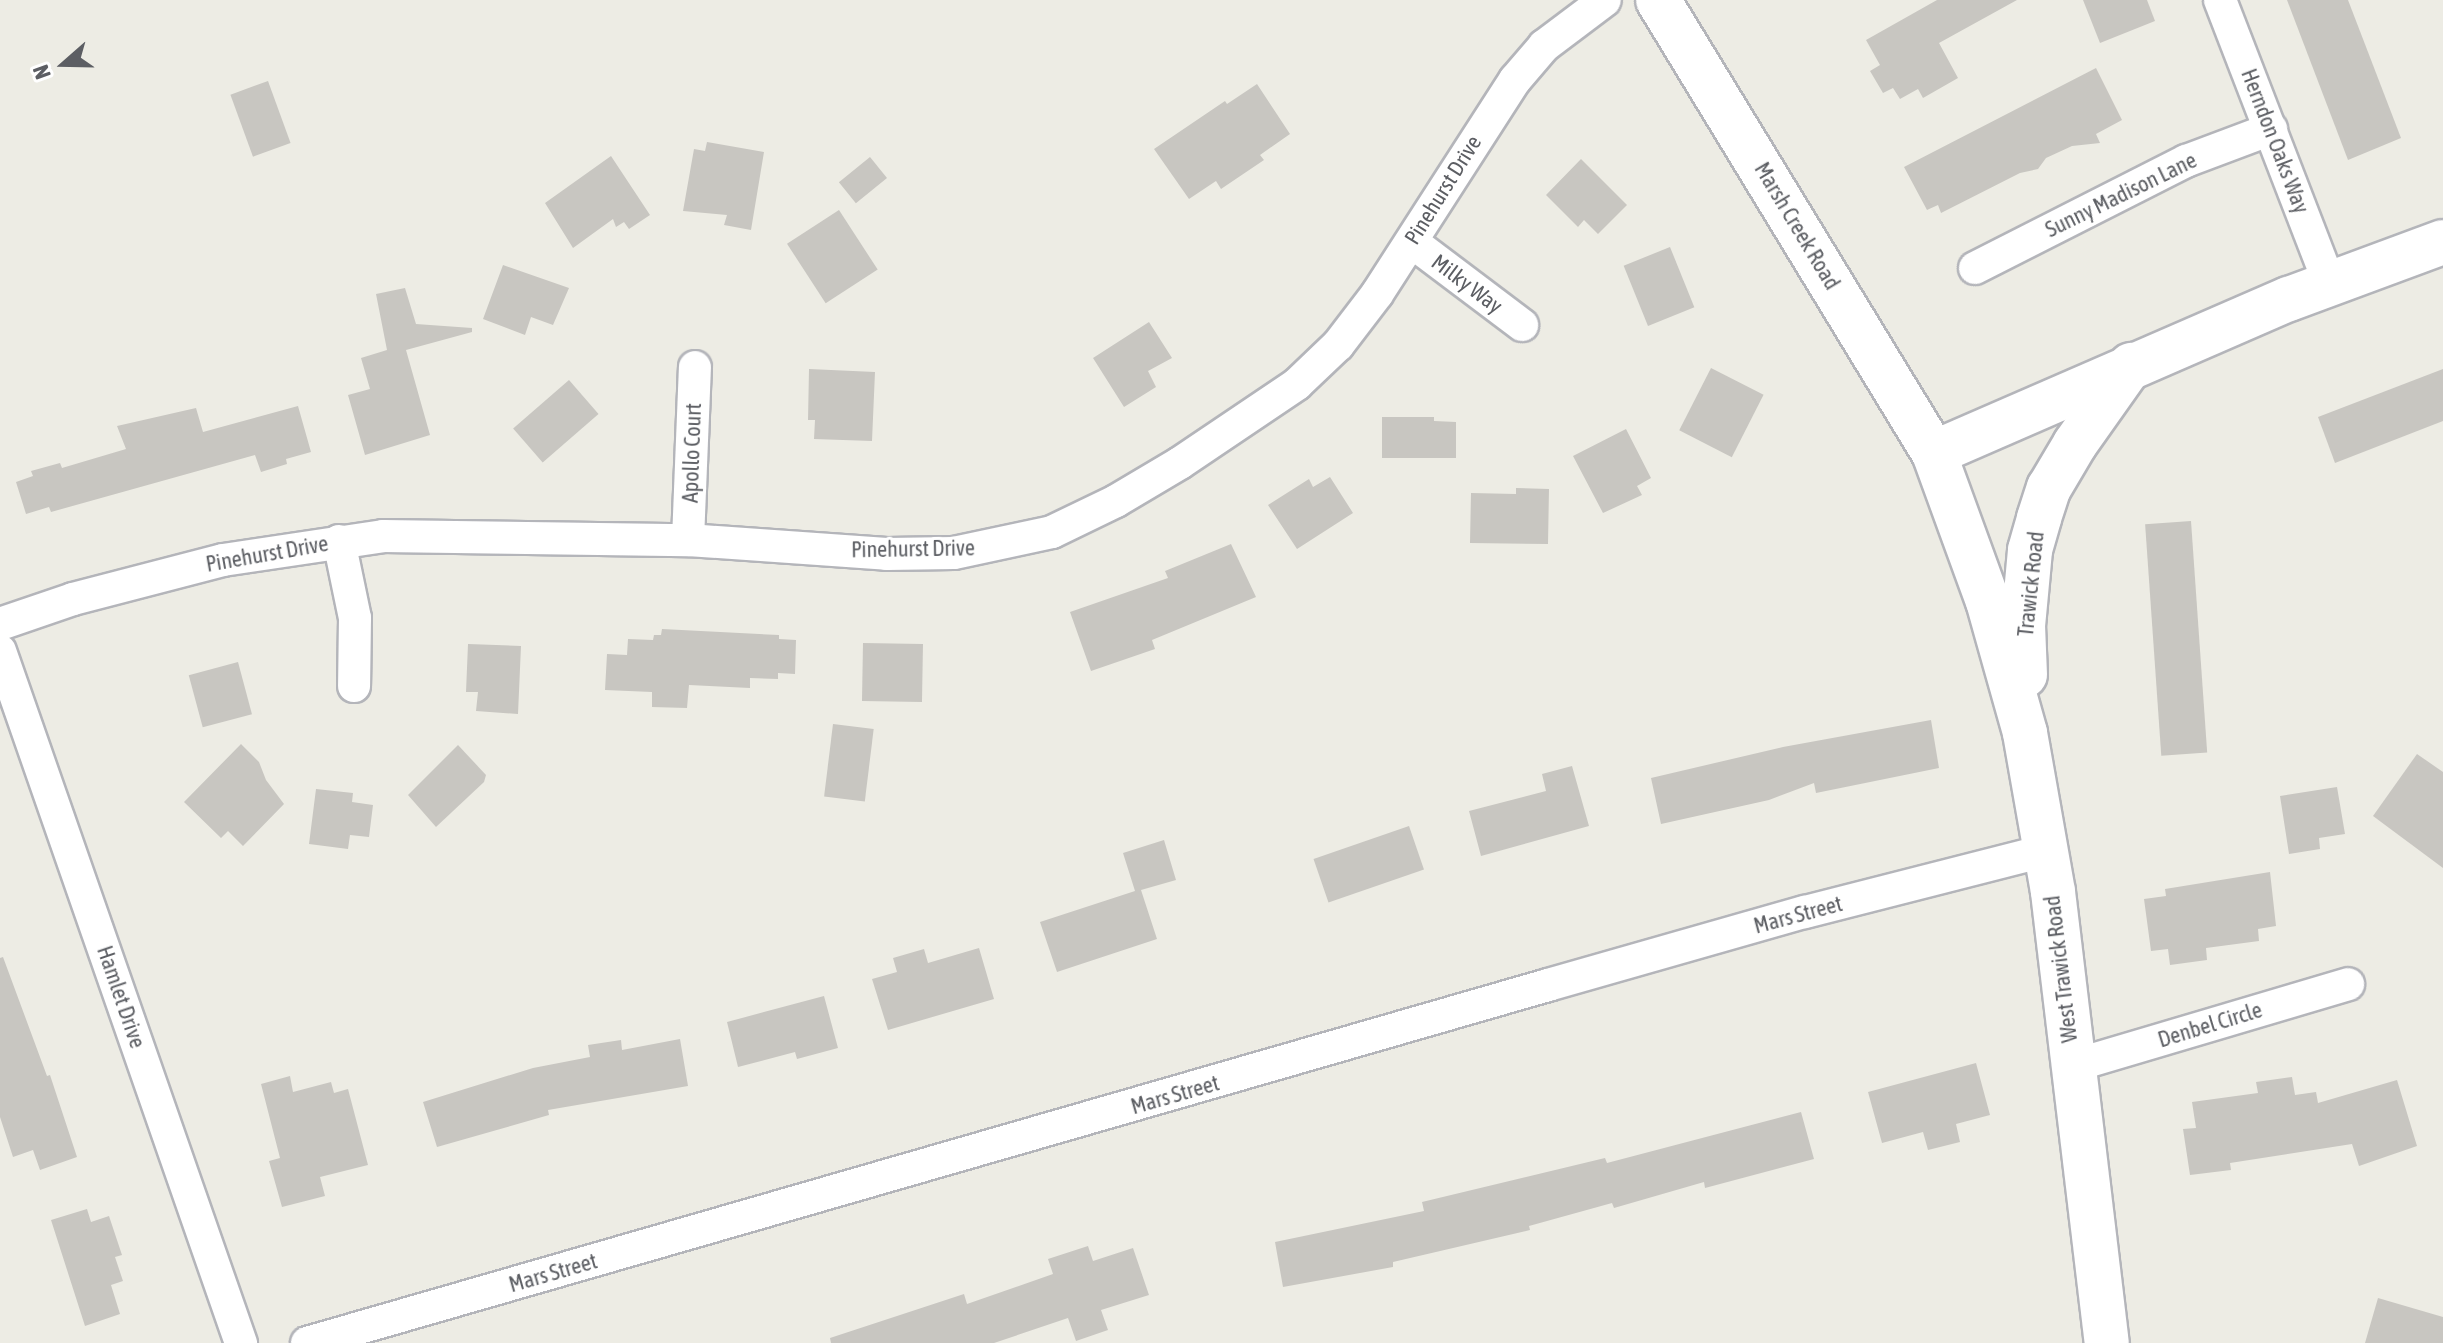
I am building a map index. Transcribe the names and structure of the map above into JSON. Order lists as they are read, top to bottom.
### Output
{
  "streets": {
    "street": [
      "Herndon Oaks Way",
      "Pinehurst Drive",
      "Sunny Madison Lane",
      "Marsh Creek Road",
      "Milky Way",
      "Apollo Court",
      "Trawick Road",
      "Mars Street",
      "West Trawick Road",
      "Hamlet Drive",
      "Denbel Circle"
    ]
  },
  "crossings": [
    ["Herndon Oaks Way", "Sunny Madison Lane"],
    ["Pinehurst Drive", "Milky Way"],
    ["Pinehurst Drive", "Apollo Court"],
    ["Marsh Creek Road", "Trawick Road"],
    ["Trawick Road", "West Trawick Road"],
    ["Mars Street", "West Trawick Road"],
    ["West Trawick Road", "Denbel Circle"]
  ],
  "north": "left"
}
